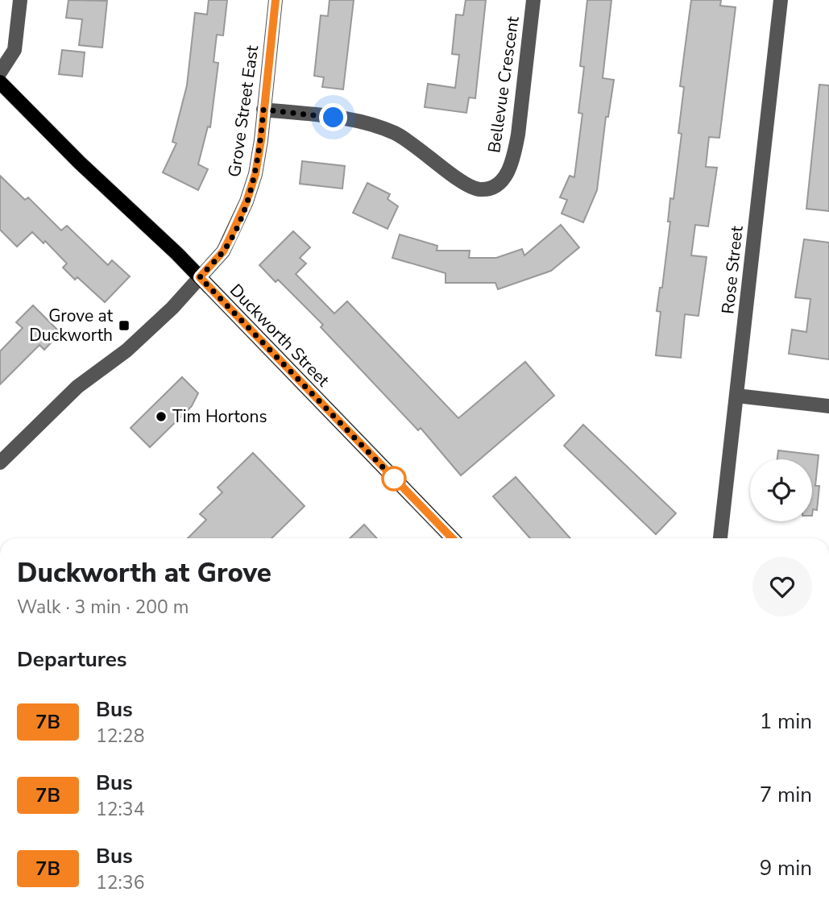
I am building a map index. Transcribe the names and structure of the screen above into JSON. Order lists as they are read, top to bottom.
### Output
{
  "streets": {
    "main road": ["Duckworth Street"],
    "street": ["Bellevue Crescent", "Grove Street East", "Rose Street"]
  },
  "crossings": [
    ["Bellevue Crescent", "Grove Street East"],
    ["Grove Street East", "Duckworth Street"]
  ],
  "places": {
    "transit": ["Grove at Duckworth"],
    "other": ["Tim Hortons"]
  },
  "lines": ["bus line 7B"],
  "page": {
    "heading": [
      ["Duckworth at Grove", "Walk · 3 min · 200 m"],
      "Departures"
    ],
    "list": [
      {
        "mark": "7B",
        "name": "Bus",
        "note": "12:28",
        "value": "1 min"
      },
      {
        "mark": "7B",
        "name": "Bus",
        "note": "12:34",
        "value": "7 min"
      },
      {
        "mark": "7B",
        "name": "Bus",
        "note": "12:36",
        "value": "9 min"
      }
    ]
  }
}
